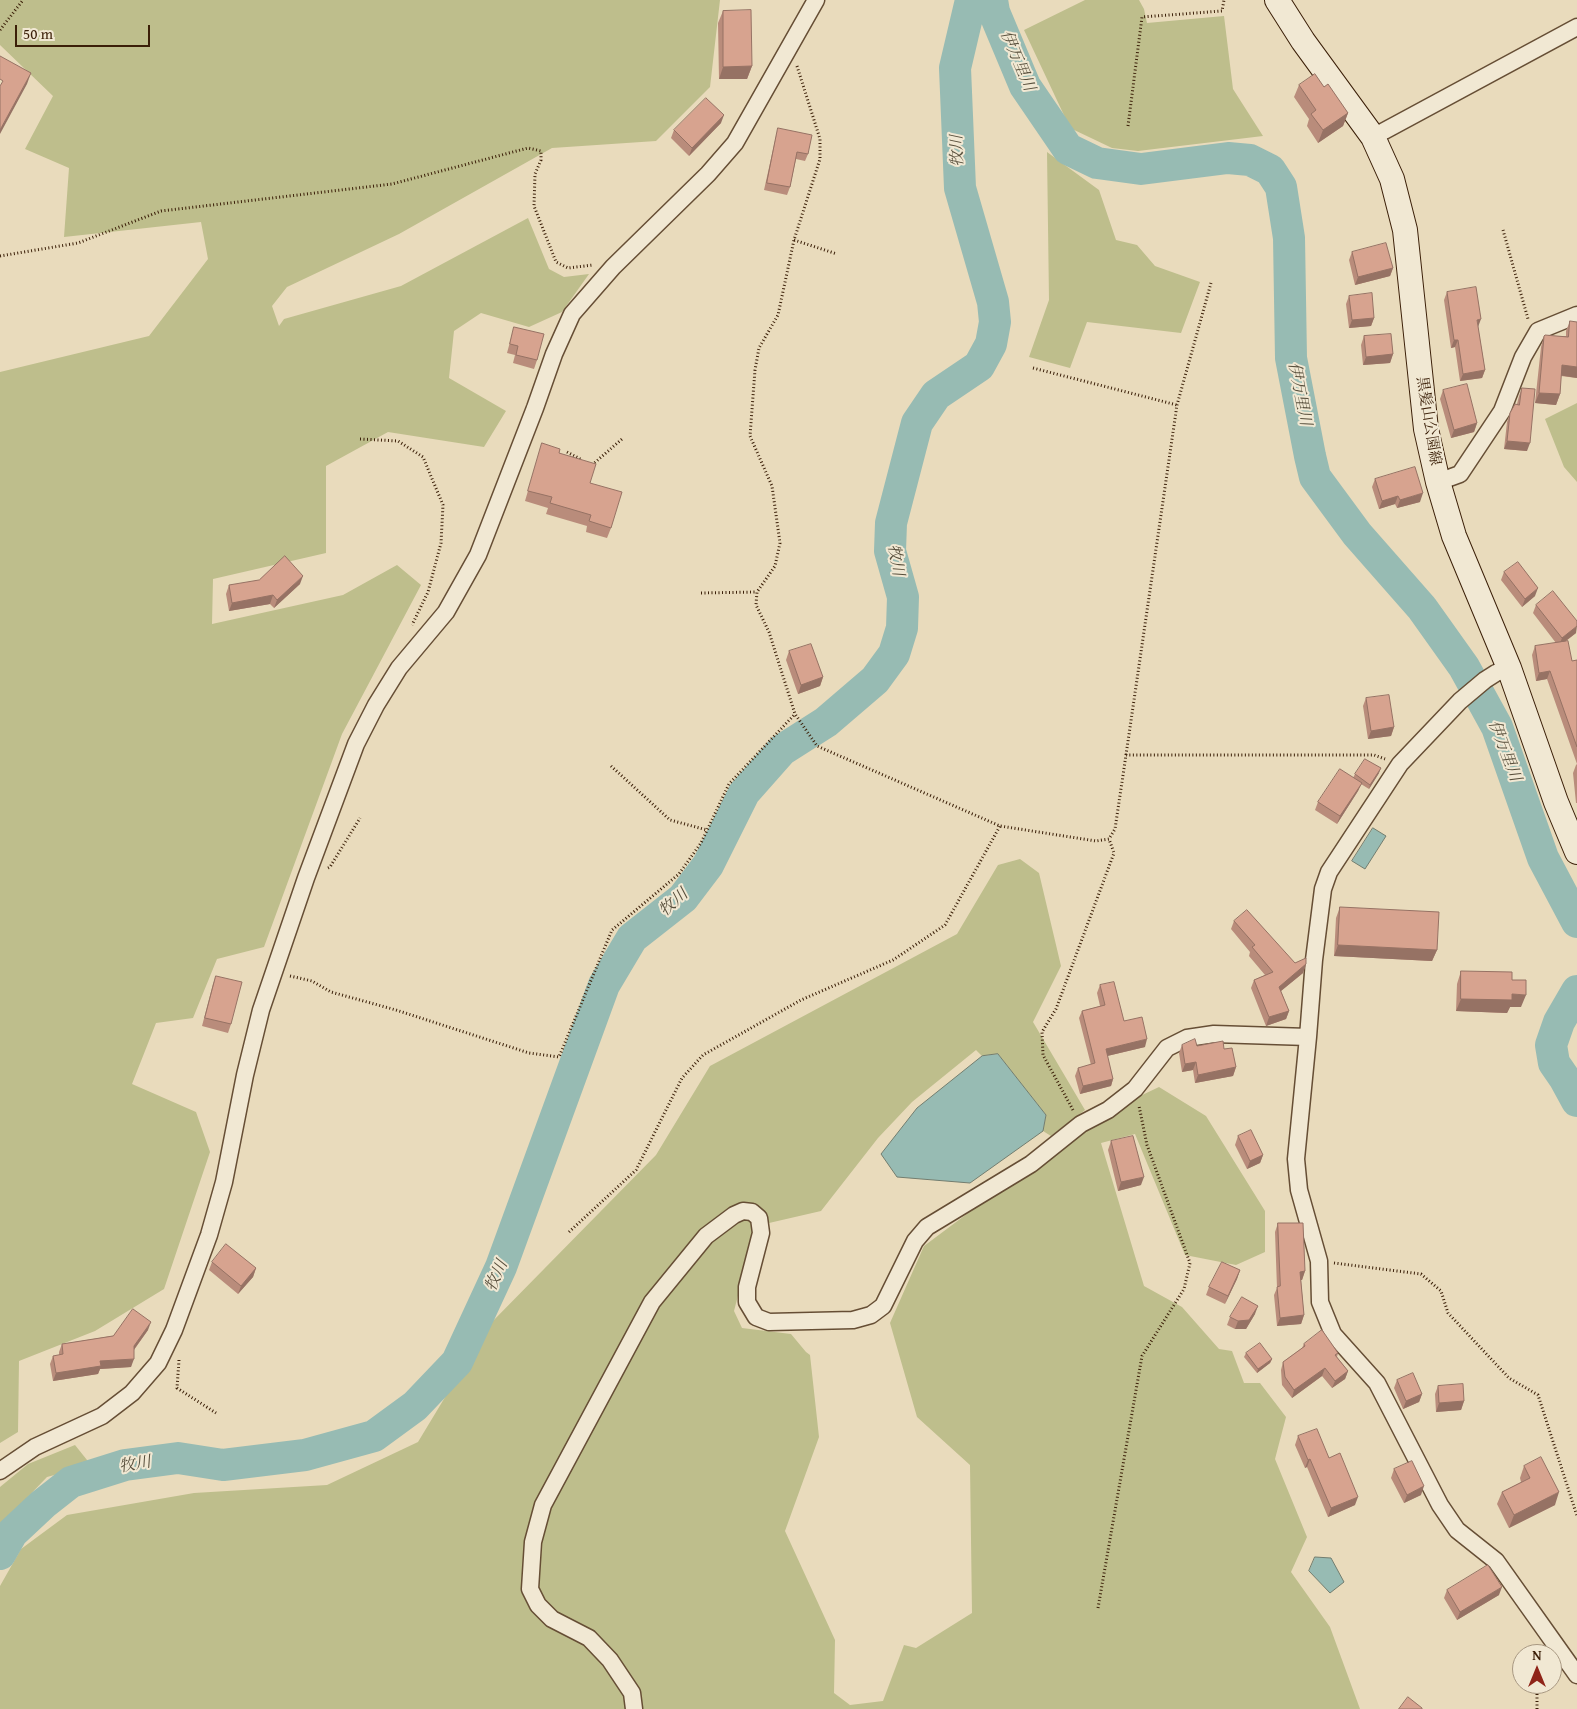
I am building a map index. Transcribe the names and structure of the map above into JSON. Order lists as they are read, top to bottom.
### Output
{
  "streets": {
    "main road": ["黒髪山公園線"]
  },
  "water": ["伊万里川", "牧川"],
  "scale_bar": "50 m",
  "north": "top"
}
